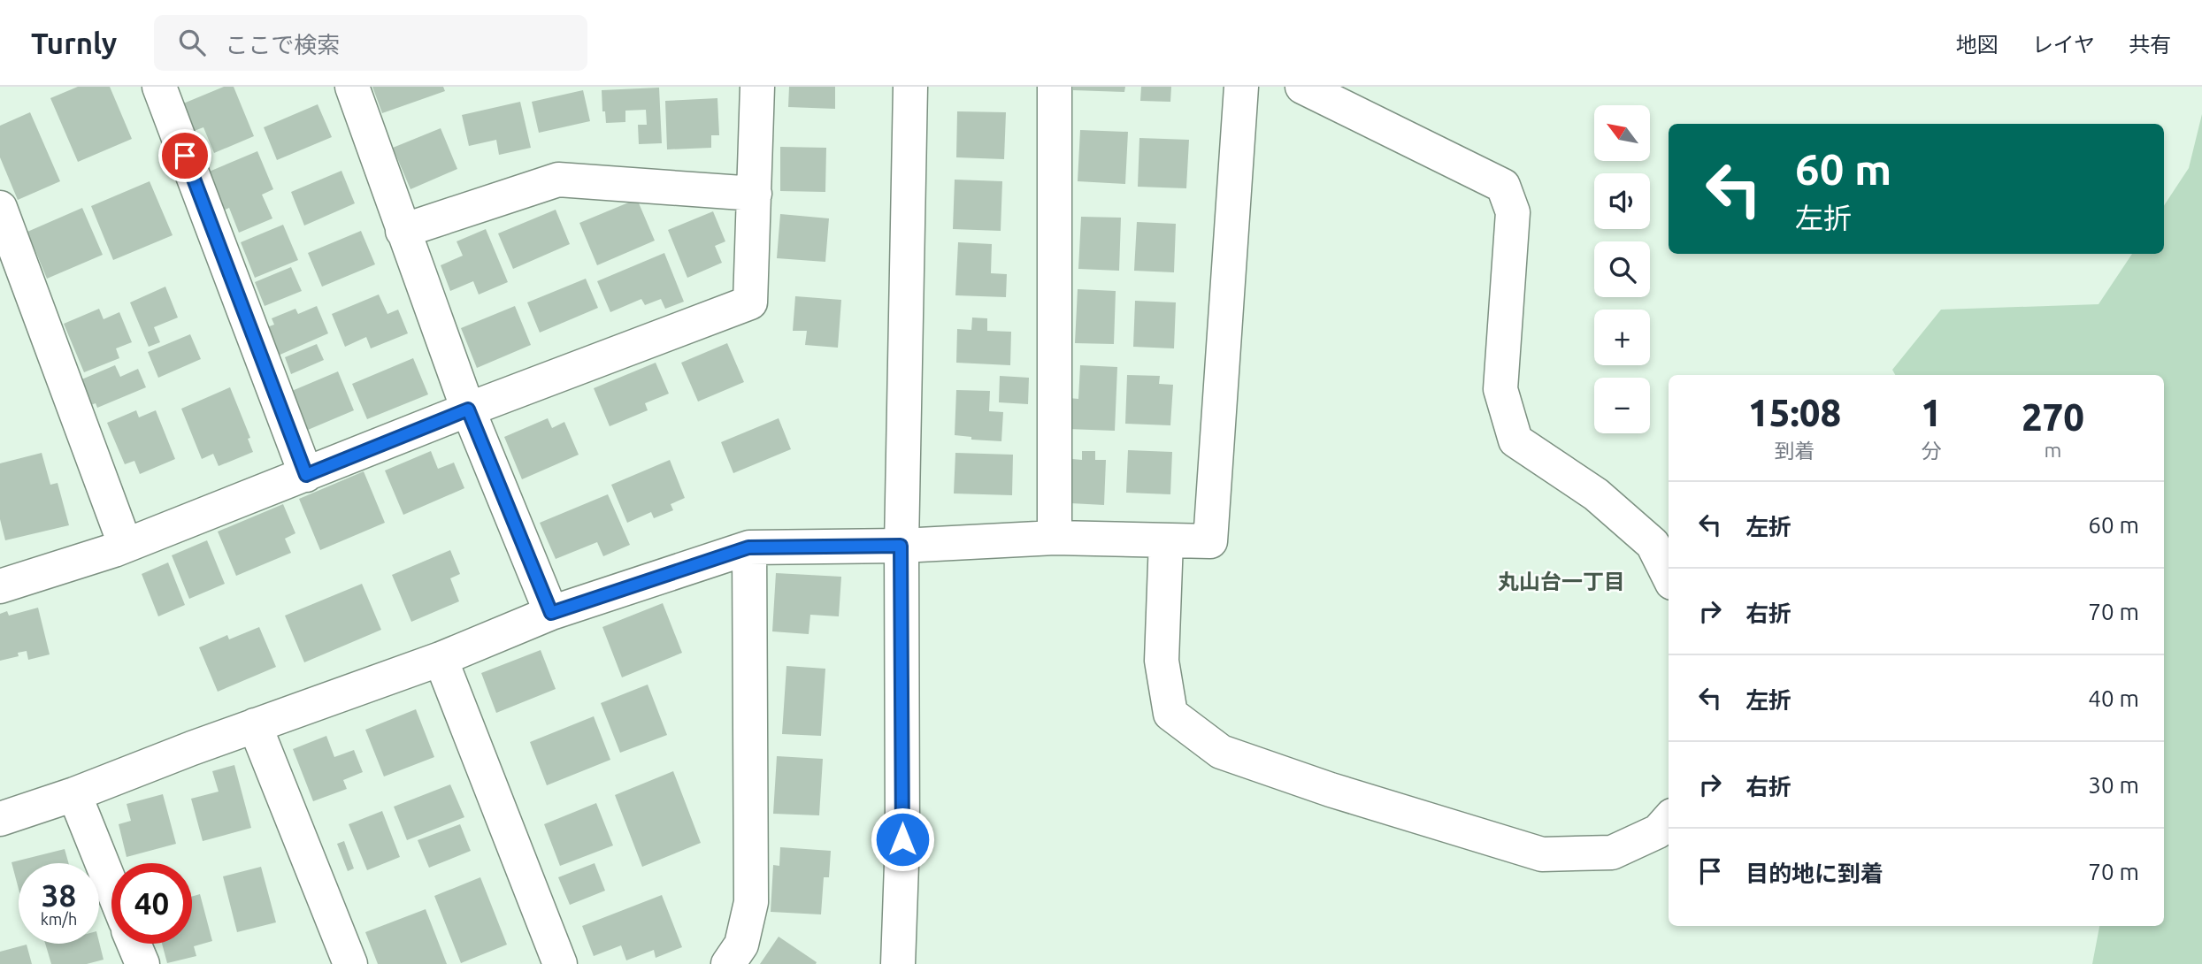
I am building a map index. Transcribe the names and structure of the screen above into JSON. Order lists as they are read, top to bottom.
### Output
{
  "districts": ["丸山台一丁目"],
  "north": "top left",
  "page": {
    "header": "Turnly",
    "search": "ここで検索",
    "nav": ["地図", "レイヤ", "共有"],
    "map_buttons": ["+", "−"],
    "turn": ["60 m", "左折"],
    "eta": [
      "15:08",
      "到着",
      "1",
      "分",
      "270",
      "m"
    ],
    "list": [
      {
        "name": "左折",
        "value": "60 m"
      },
      {
        "name": "右折",
        "value": "70 m"
      },
      {
        "name": "左折",
        "value": "40 m"
      },
      {
        "name": "右折",
        "value": "30 m"
      },
      {
        "name": "目的地に到着",
        "value": "70 m"
      }
    ],
    "speed": "38 km/h",
    "limit": "40"
  }
}
